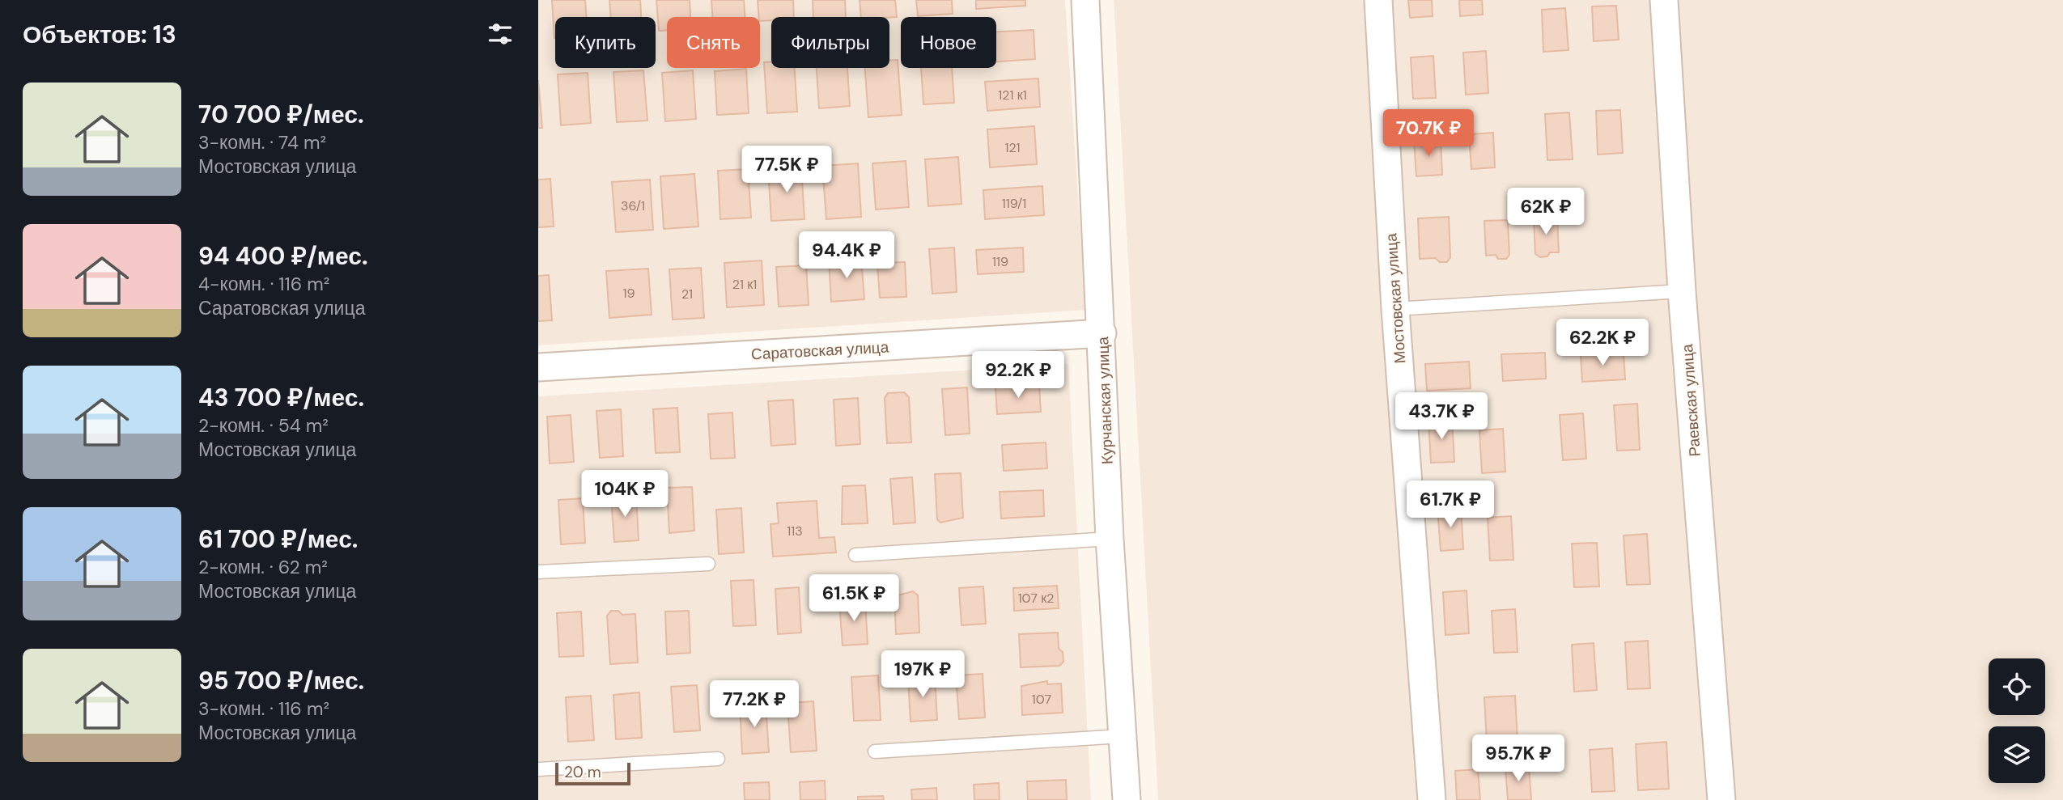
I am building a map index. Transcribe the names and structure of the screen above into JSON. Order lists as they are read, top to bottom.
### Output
{
  "streets": {
    "street": [
      "Мостовская улица",
      "Саратовская улица",
      "Курчанская улица",
      "Раевская улица"
    ]
  },
  "crossings": [
    ["Саратовская улица", "Курчанская улица"]
  ],
  "house_numbers": [
    "121 к1",
    "121",
    "119/1",
    "36/1",
    "119",
    "21 к1",
    "19",
    "21",
    "113",
    "107 к2",
    "107"
  ],
  "scale_bar": "20 m",
  "page": {
    "heading": "Объектов: 13",
    "chip": [
      "Купить",
      "Снять",
      "Фильтры",
      "Новое"
    ],
    "list": [
      {
        "name": "70 700 ₽/мес.",
        "note": "3-комн. · 74 m² · Мостовская улица"
      },
      {
        "name": "94 400 ₽/мес.",
        "note": "4-комн. · 116 m² · Саратовская улица"
      },
      {
        "name": "43 700 ₽/мес.",
        "note": "2-комн. · 54 m² · Мостовская улица"
      },
      {
        "name": "61 700 ₽/мес.",
        "note": "2-комн. · 62 m² · Мостовская улица"
      },
      {
        "name": "95 700 ₽/мес.",
        "note": "3-комн. · 116 m² · Мостовская улица"
      }
    ],
    "price": [
      "70.7K ₽",
      "77.5K ₽",
      "62K ₽",
      "94.4K ₽",
      "62.2K ₽",
      "92.2K ₽",
      "43.7K ₽",
      "104K ₽",
      "61.7K ₽",
      "61.5K ₽",
      "197K ₽",
      "77.2K ₽",
      "95.7K ₽"
    ],
    "scale": "20 m"
  }
}
